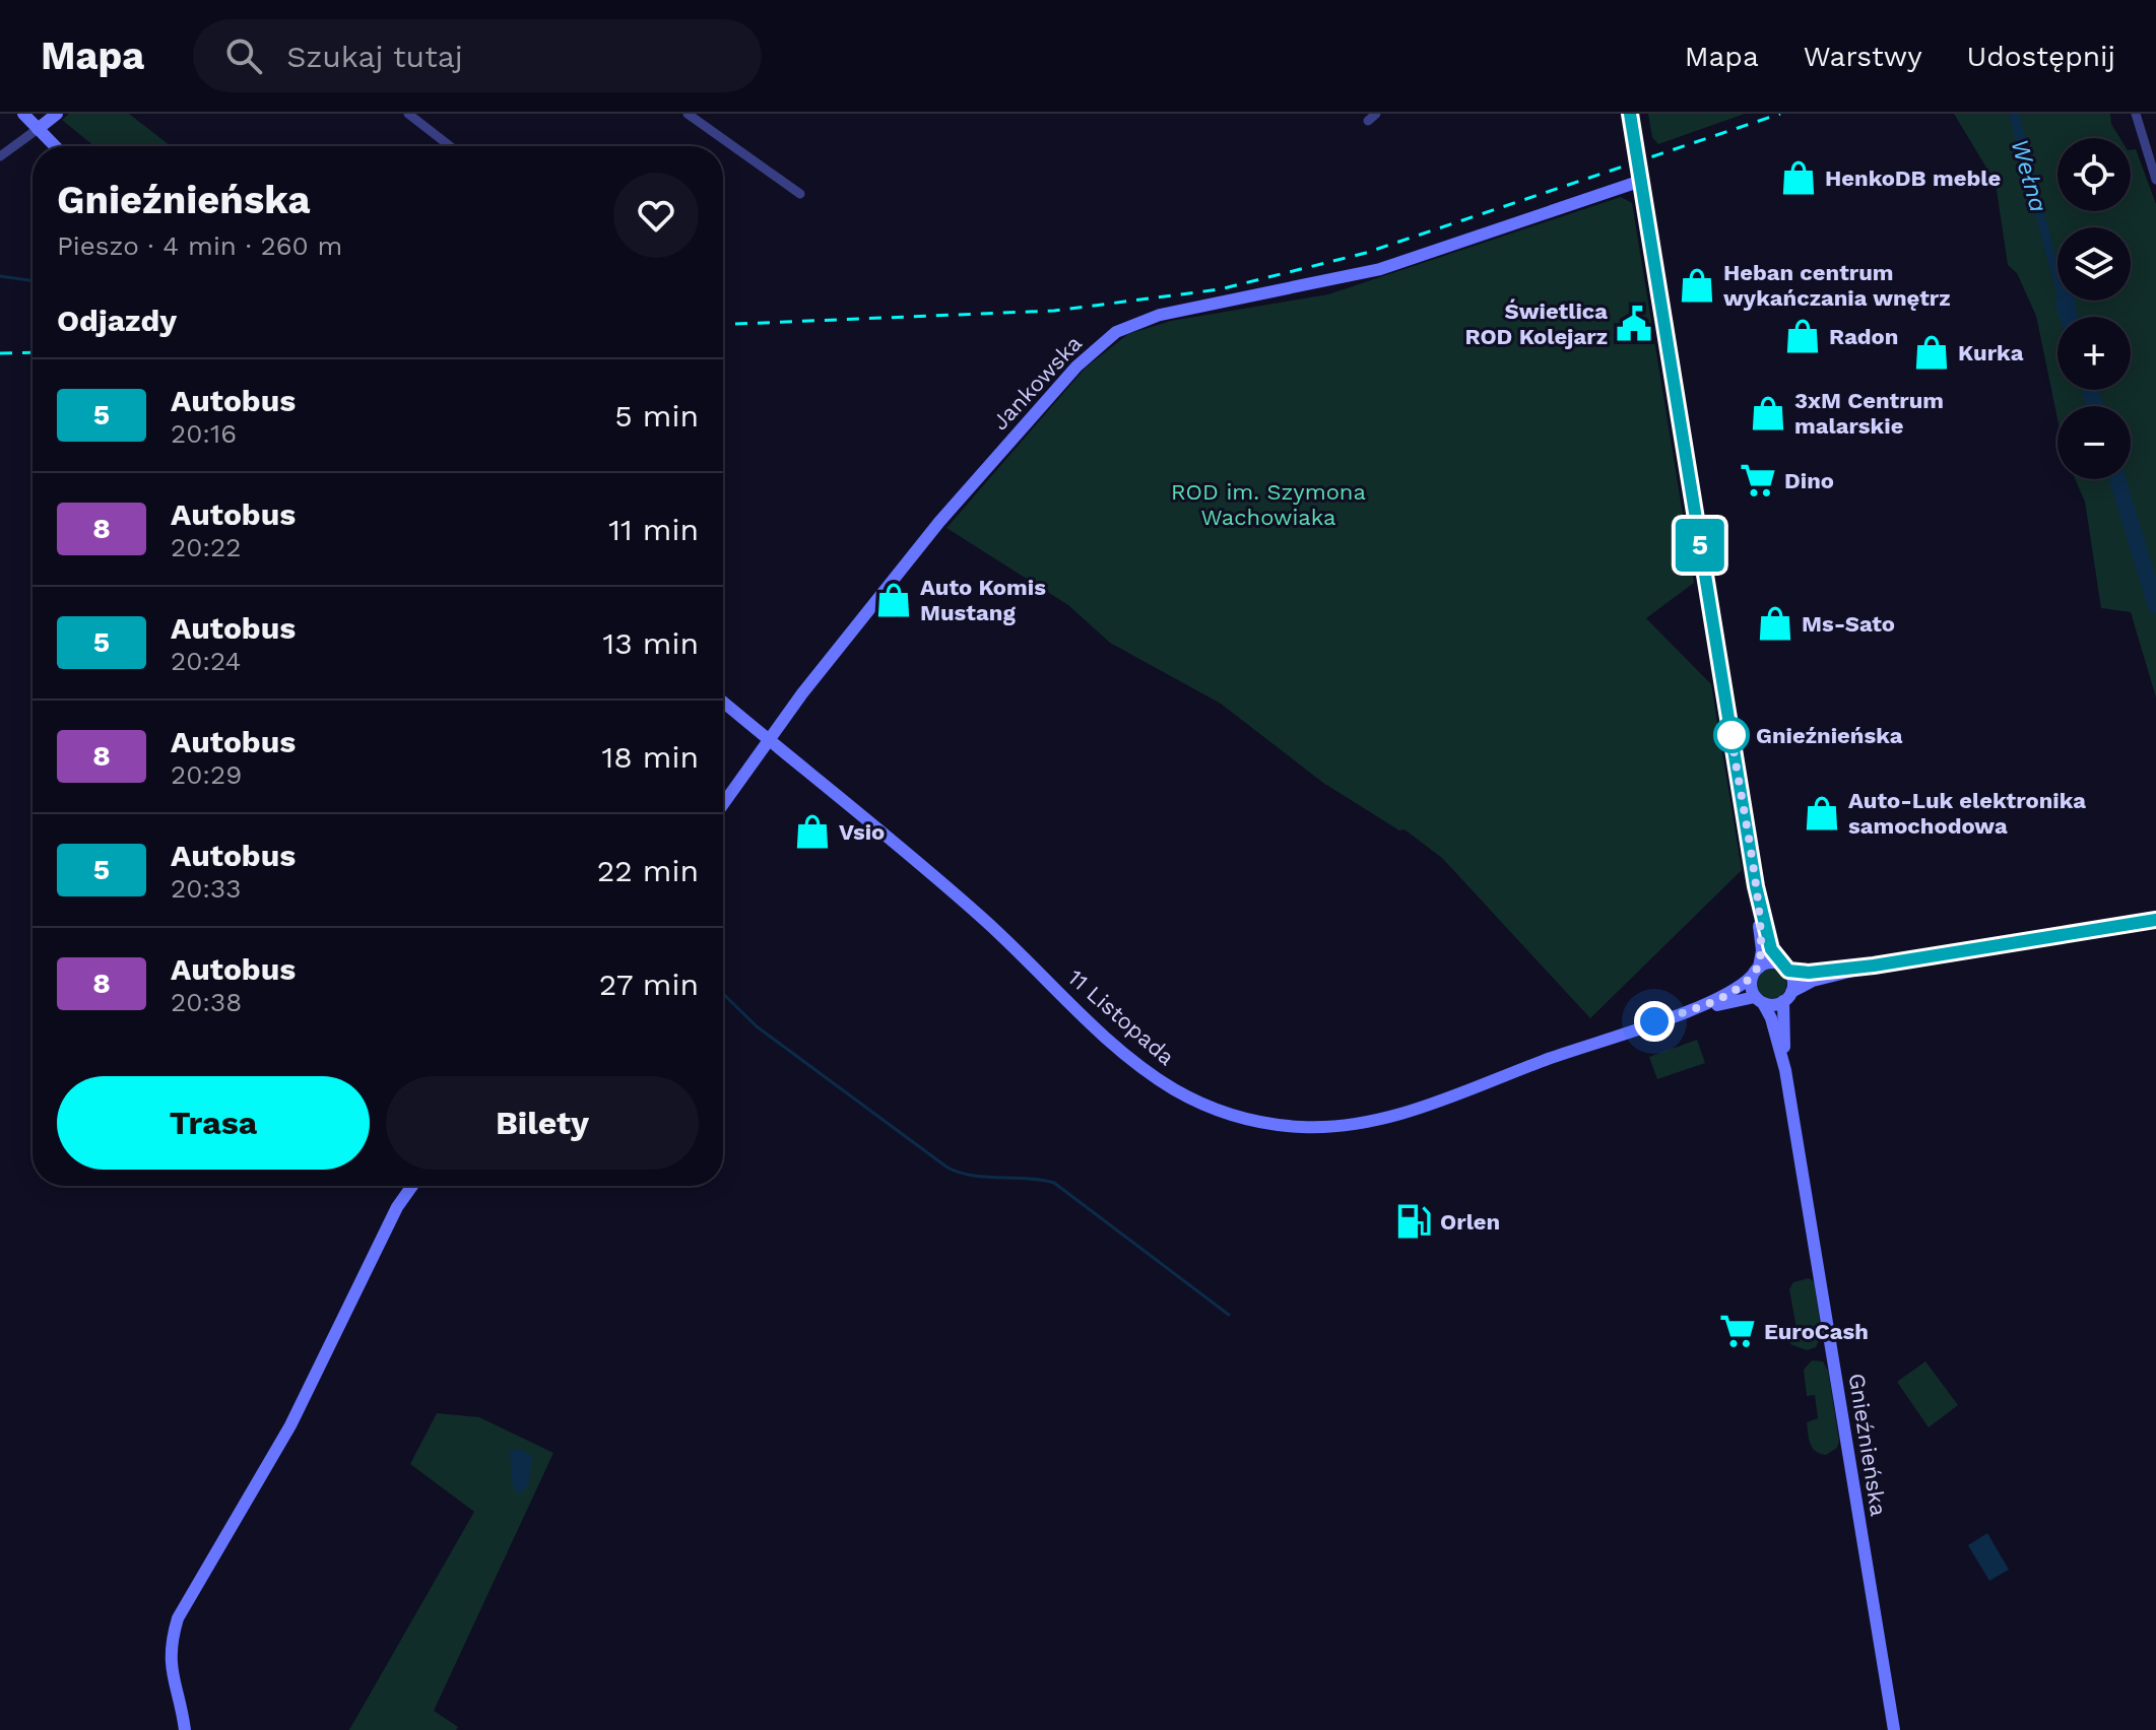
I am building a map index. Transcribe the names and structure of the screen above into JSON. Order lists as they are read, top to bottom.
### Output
{
  "streets": {
    "main road": ["Jankowska", "11 Listopada", "Gnieźnieńska"]
  },
  "crossings": [
    ["Jankowska", "11 Listopada"],
    ["11 Listopada", "Gnieźnieńska"]
  ],
  "water": ["Wełna"],
  "parks": ["ROD im. Szymona Wachowiaka"],
  "places": {
    "shop": [
      "HenkoDB meble",
      "Heban centrum wykańczania wnętrz",
      "Radon",
      "Kurka",
      "3xM Centrum malarskie",
      "Auto Komis Mustang",
      "Ms-Sato",
      "Auto-Luk elektronika samochodowa",
      "Vsio"
    ],
    "public building": ["Świetlica ROD Kolejarz"],
    "supermarket": ["Dino", "EuroCash"],
    "other": ["Gnieźnieńska"],
    "fuel station": ["Orlen"]
  },
  "lines": ["bus line 5"],
  "page": {
    "header": "Mapa",
    "search": "Szukaj tutaj",
    "nav": ["Mapa", "Warstwy", "Udostępnij"],
    "on_map": "5",
    "map_buttons": ["+", "−"],
    "heading": [
      ["Gnieźnieńska", "Pieszo · 4 min · 260 m"],
      "Odjazdy"
    ],
    "list": [
      {
        "mark": "5",
        "name": "Autobus",
        "note": "20:16",
        "value": "5 min"
      },
      {
        "mark": "8",
        "name": "Autobus",
        "note": "20:22",
        "value": "11 min"
      },
      {
        "mark": "5",
        "name": "Autobus",
        "note": "20:24",
        "value": "13 min"
      },
      {
        "mark": "8",
        "name": "Autobus",
        "note": "20:29",
        "value": "18 min"
      },
      {
        "mark": "5",
        "name": "Autobus",
        "note": "20:33",
        "value": "22 min"
      },
      {
        "mark": "8",
        "name": "Autobus",
        "note": "20:38",
        "value": "27 min"
      }
    ],
    "buttons": ["Trasa", "Bilety"]
  }
}
